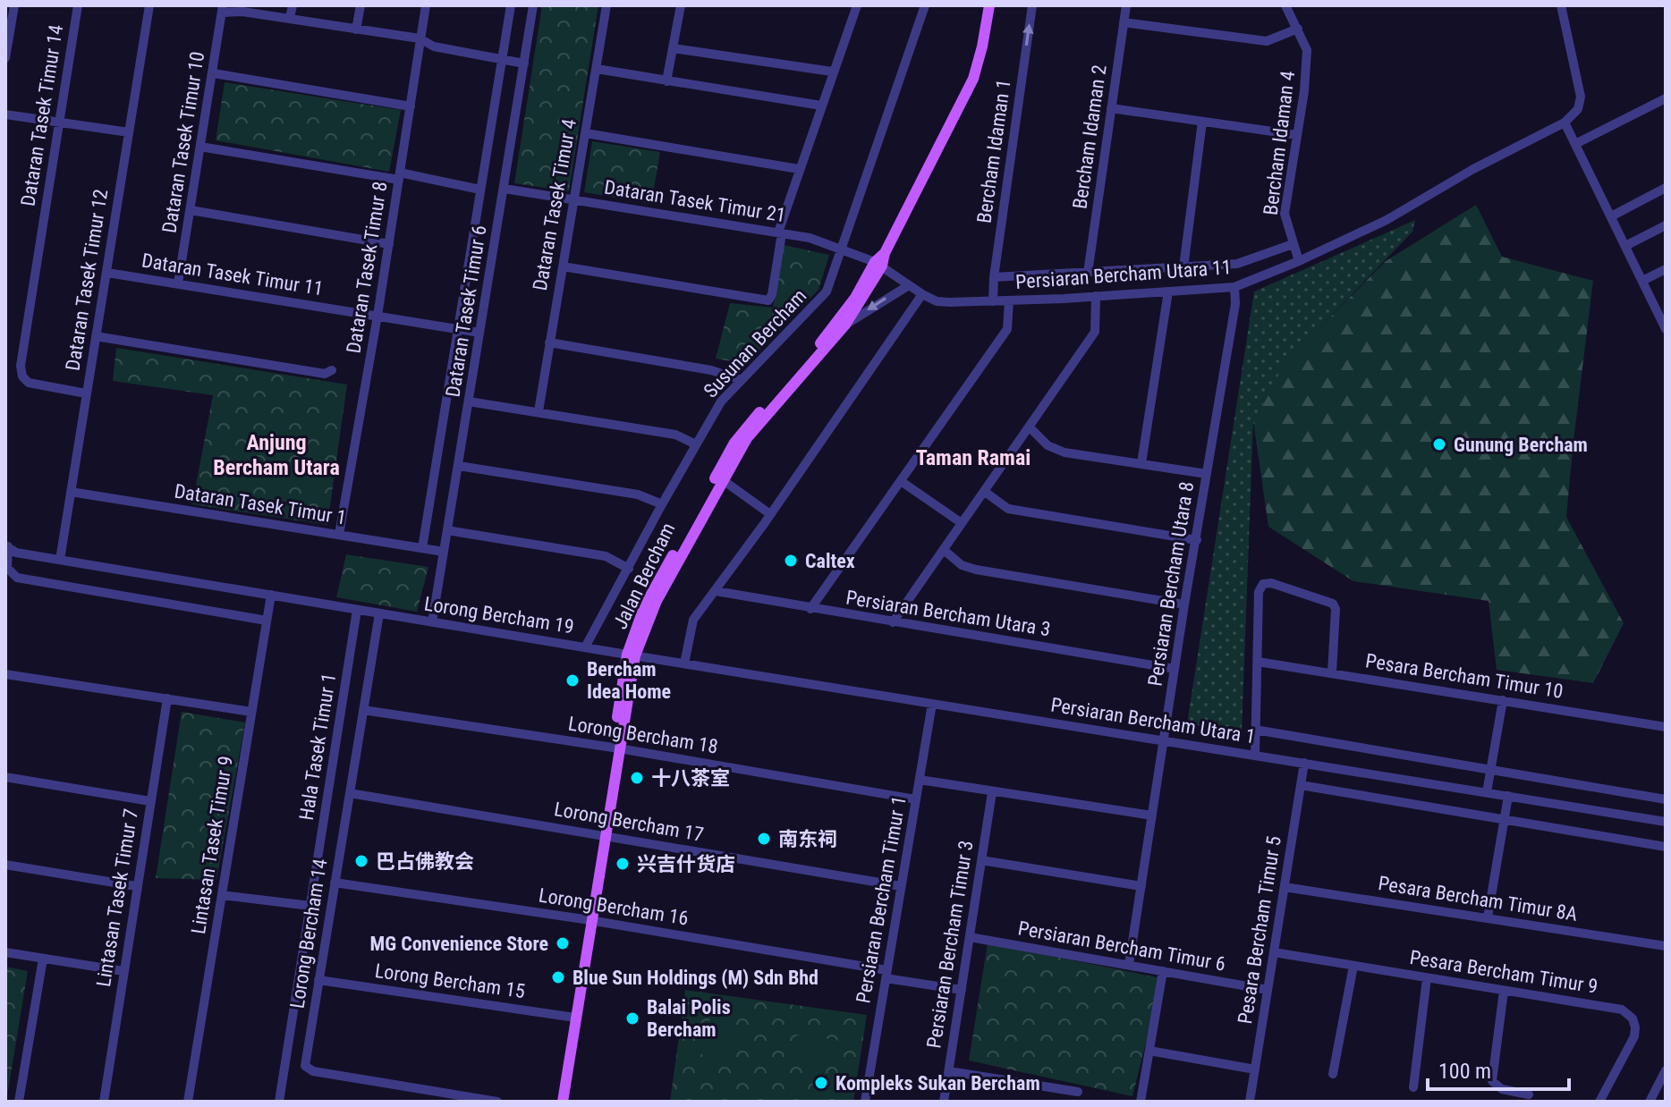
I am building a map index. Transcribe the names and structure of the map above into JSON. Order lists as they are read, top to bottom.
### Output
{
  "streets": {
    "main road": ["Jalan Bercham"],
    "street": [
      "Dataran Tasek Timur 14",
      "Bercham Idaman 2",
      "Dataran Tasek Timur 10",
      "Bercham Idaman 4",
      "Bercham Idaman 1",
      "Dataran Tasek Timur 21",
      "Dataran Tasek Timur 4",
      "Dataran Tasek Timur 8",
      "Dataran Tasek Timur 11",
      "Persiaran Bercham Utara 11",
      "Dataran Tasek Timur 12",
      "Dataran Tasek Timur 6",
      "Susunan Bercham",
      "Dataran Tasek Timur 1",
      "Persiaran Bercham Utara 8",
      "Persiaran Bercham Utara 3",
      "Lorong Bercham 19",
      "Pesara Bercham Timur 10",
      "Persiaran Bercham Utara 1",
      "Lorong Bercham 18",
      "Hala Tasek Timur 1",
      "Lorong Bercham 17",
      "Lintasan Tasek Timur 9",
      "Lintasan Tasek Timur 7",
      "Pesara Bercham Timur 8A",
      "Persiaran Bercham Timur 1",
      "Lorong Bercham 16",
      "Pesara Bercham Timur 5",
      "Lorong Bercham 14",
      "Persiaran Bercham Timur 3",
      "Persiaran Bercham Timur 6",
      "Pesara Bercham Timur 9",
      "Lorong Bercham 15"
    ]
  },
  "crossings": [
    ["Dataran Tasek Timur 14", "Dataran Tasek Timur 12"],
    ["Bercham Idaman 2", "Bercham Idaman 4"],
    ["Dataran Tasek Timur 10", "Dataran Tasek Timur 11"],
    ["Bercham Idaman 4", "Bercham Idaman 1"],
    ["Bercham Idaman 1", "Persiaran Bercham Utara 11"],
    ["Dataran Tasek Timur 21", "Dataran Tasek Timur 4"],
    ["Dataran Tasek Timur 21", "Persiaran Bercham Utara 11"],
    ["Dataran Tasek Timur 21", "Dataran Tasek Timur 6"],
    ["Dataran Tasek Timur 21", "Susunan Bercham"],
    ["Dataran Tasek Timur 21", "Jalan Bercham"],
    ["Dataran Tasek Timur 8", "Dataran Tasek Timur 11"],
    ["Dataran Tasek Timur 8", "Dataran Tasek Timur 1"],
    ["Dataran Tasek Timur 11", "Dataran Tasek Timur 12"],
    ["Dataran Tasek Timur 11", "Dataran Tasek Timur 6"],
    ["Persiaran Bercham Utara 11", "Jalan Bercham"],
    ["Persiaran Bercham Utara 11", "Persiaran Bercham Utara 8"],
    ["Dataran Tasek Timur 12", "Dataran Tasek Timur 1"],
    ["Dataran Tasek Timur 12", "Lorong Bercham 19"],
    ["Dataran Tasek Timur 6", "Dataran Tasek Timur 1"],
    ["Dataran Tasek Timur 6", "Lorong Bercham 19"],
    ["Susunan Bercham", "Lorong Bercham 19"],
    ["Jalan Bercham", "Lorong Bercham 19"],
    ["Jalan Bercham", "Persiaran Bercham Utara 1"],
    ["Jalan Bercham", "Lorong Bercham 18"],
    ["Jalan Bercham", "Lorong Bercham 17"],
    ["Jalan Bercham", "Lorong Bercham 16"],
    ["Jalan Bercham", "Lorong Bercham 15"],
    ["Persiaran Bercham Utara 8", "Persiaran Bercham Utara 3"],
    ["Persiaran Bercham Utara 8", "Persiaran Bercham Utara 1"],
    ["Persiaran Bercham Utara 8", "Persiaran Bercham Timur 6"],
    ["Lorong Bercham 19", "Persiaran Bercham Utara 1"],
    ["Lorong Bercham 19", "Hala Tasek Timur 1"],
    ["Lorong Bercham 19", "Lintasan Tasek Timur 9"],
    ["Lorong Bercham 19", "Lorong Bercham 14"],
    ["Persiaran Bercham Utara 1", "Persiaran Bercham Timur 1"],
    ["Persiaran Bercham Utara 1", "Pesara Bercham Timur 5"],
    ["Lorong Bercham 18", "Persiaran Bercham Timur 1"],
    ["Lorong Bercham 18", "Lorong Bercham 14"],
    ["Lorong Bercham 17", "Persiaran Bercham Timur 1"],
    ["Lorong Bercham 17", "Lorong Bercham 14"],
    ["Pesara Bercham Timur 8A", "Pesara Bercham Timur 5"],
    ["Persiaran Bercham Timur 1", "Lorong Bercham 16"],
    ["Lorong Bercham 16", "Lorong Bercham 14"],
    ["Lorong Bercham 16", "Persiaran Bercham Timur 3"],
    ["Pesara Bercham Timur 5", "Persiaran Bercham Timur 6"],
    ["Pesara Bercham Timur 5", "Pesara Bercham Timur 9"],
    ["Lorong Bercham 14", "Lorong Bercham 15"],
    ["Persiaran Bercham Timur 3", "Persiaran Bercham Timur 6"]
  ],
  "one_way": ["Bercham Idaman 1"],
  "districts": ["Anjung Bercham Utara", "Taman Ramai"],
  "places": [
    "Gunung Bercham",
    "Caltex",
    "Bercham Idea Home",
    "十八茶室",
    "南东祠",
    "巴占佛教会",
    "兴吉什货店",
    "MG Convenience Store",
    "Blue Sun Holdings (M) Sdn Bhd",
    "Balai Polis Bercham",
    "Kompleks Sukan Bercham"
  ],
  "scale_bar": "100 m"
}
